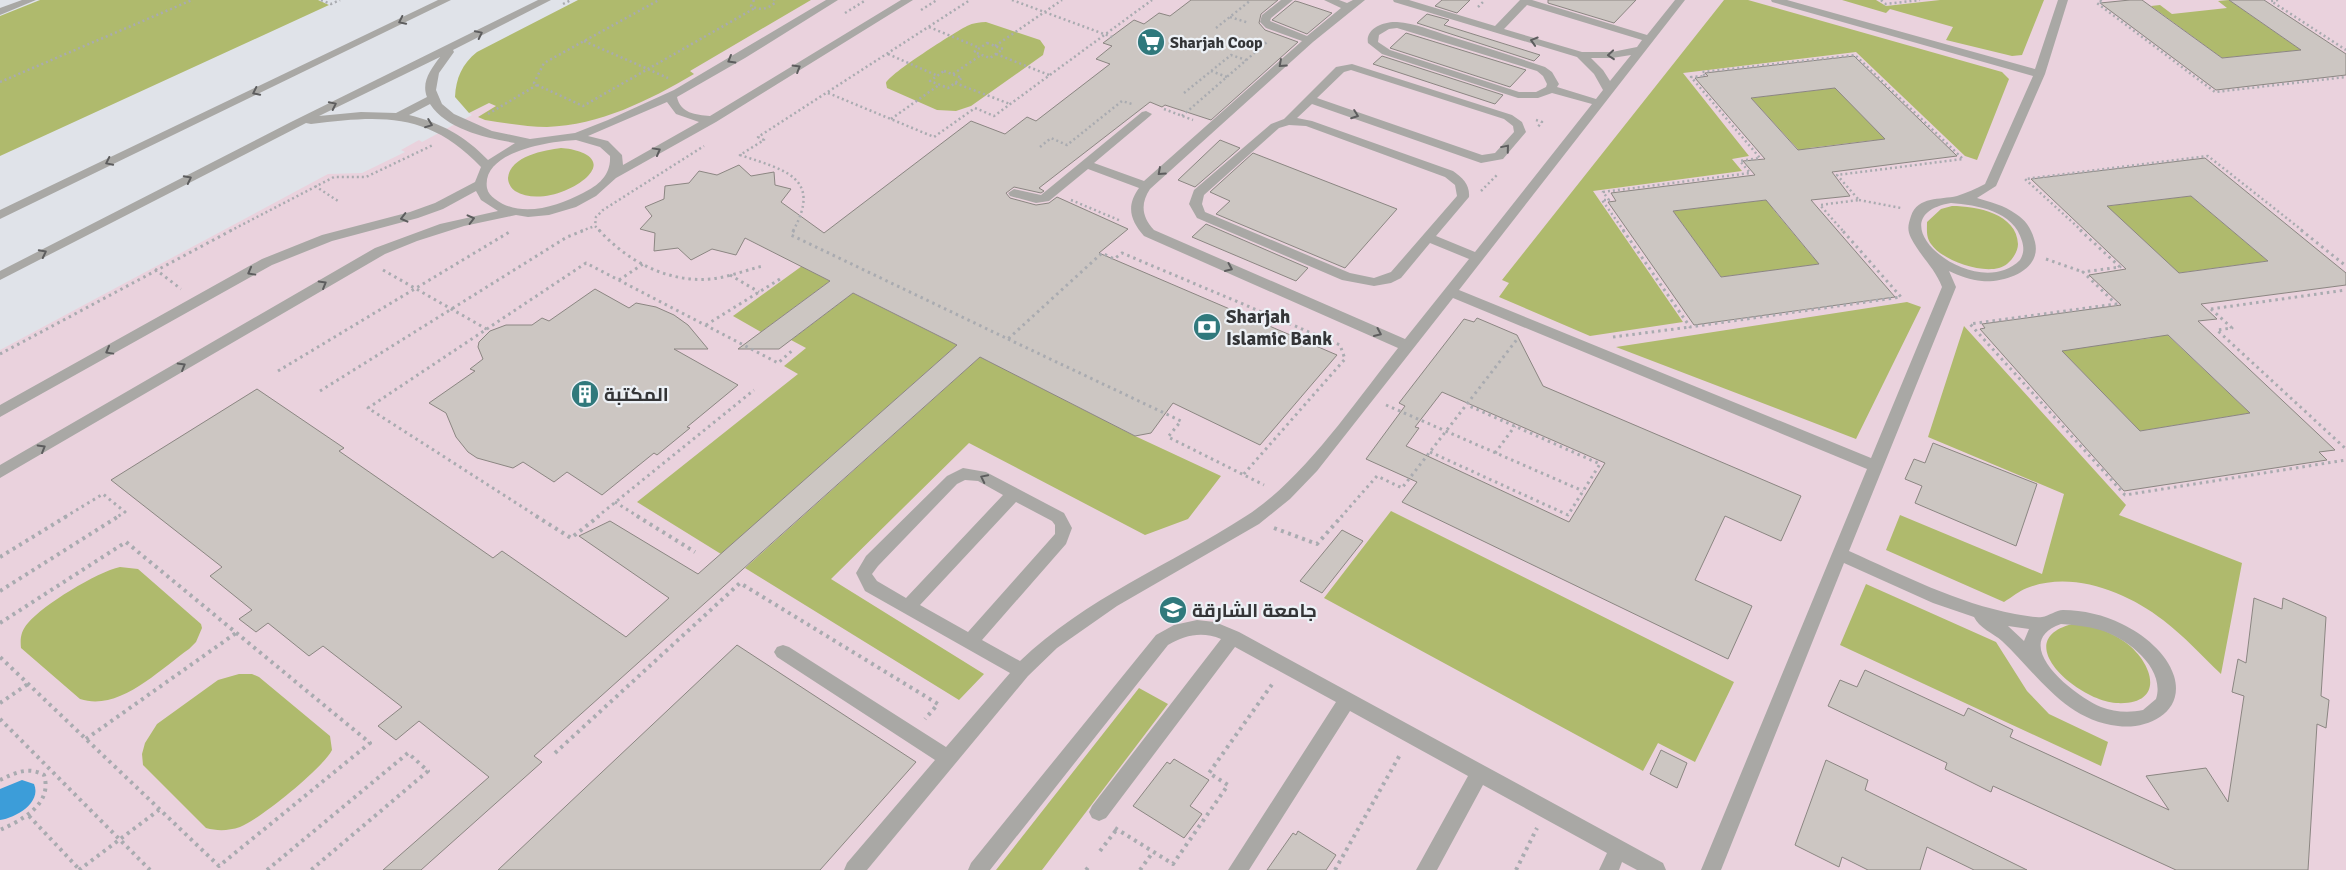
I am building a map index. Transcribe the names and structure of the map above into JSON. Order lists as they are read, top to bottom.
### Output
{
  "places": {
    "supermarket": ["Sharjah Coop"],
    "bank": ["Sharjah Islamic Bank"],
    "building": ["المكتبة"],
    "school or university": ["جامعة الشارقة"]
  }
}
